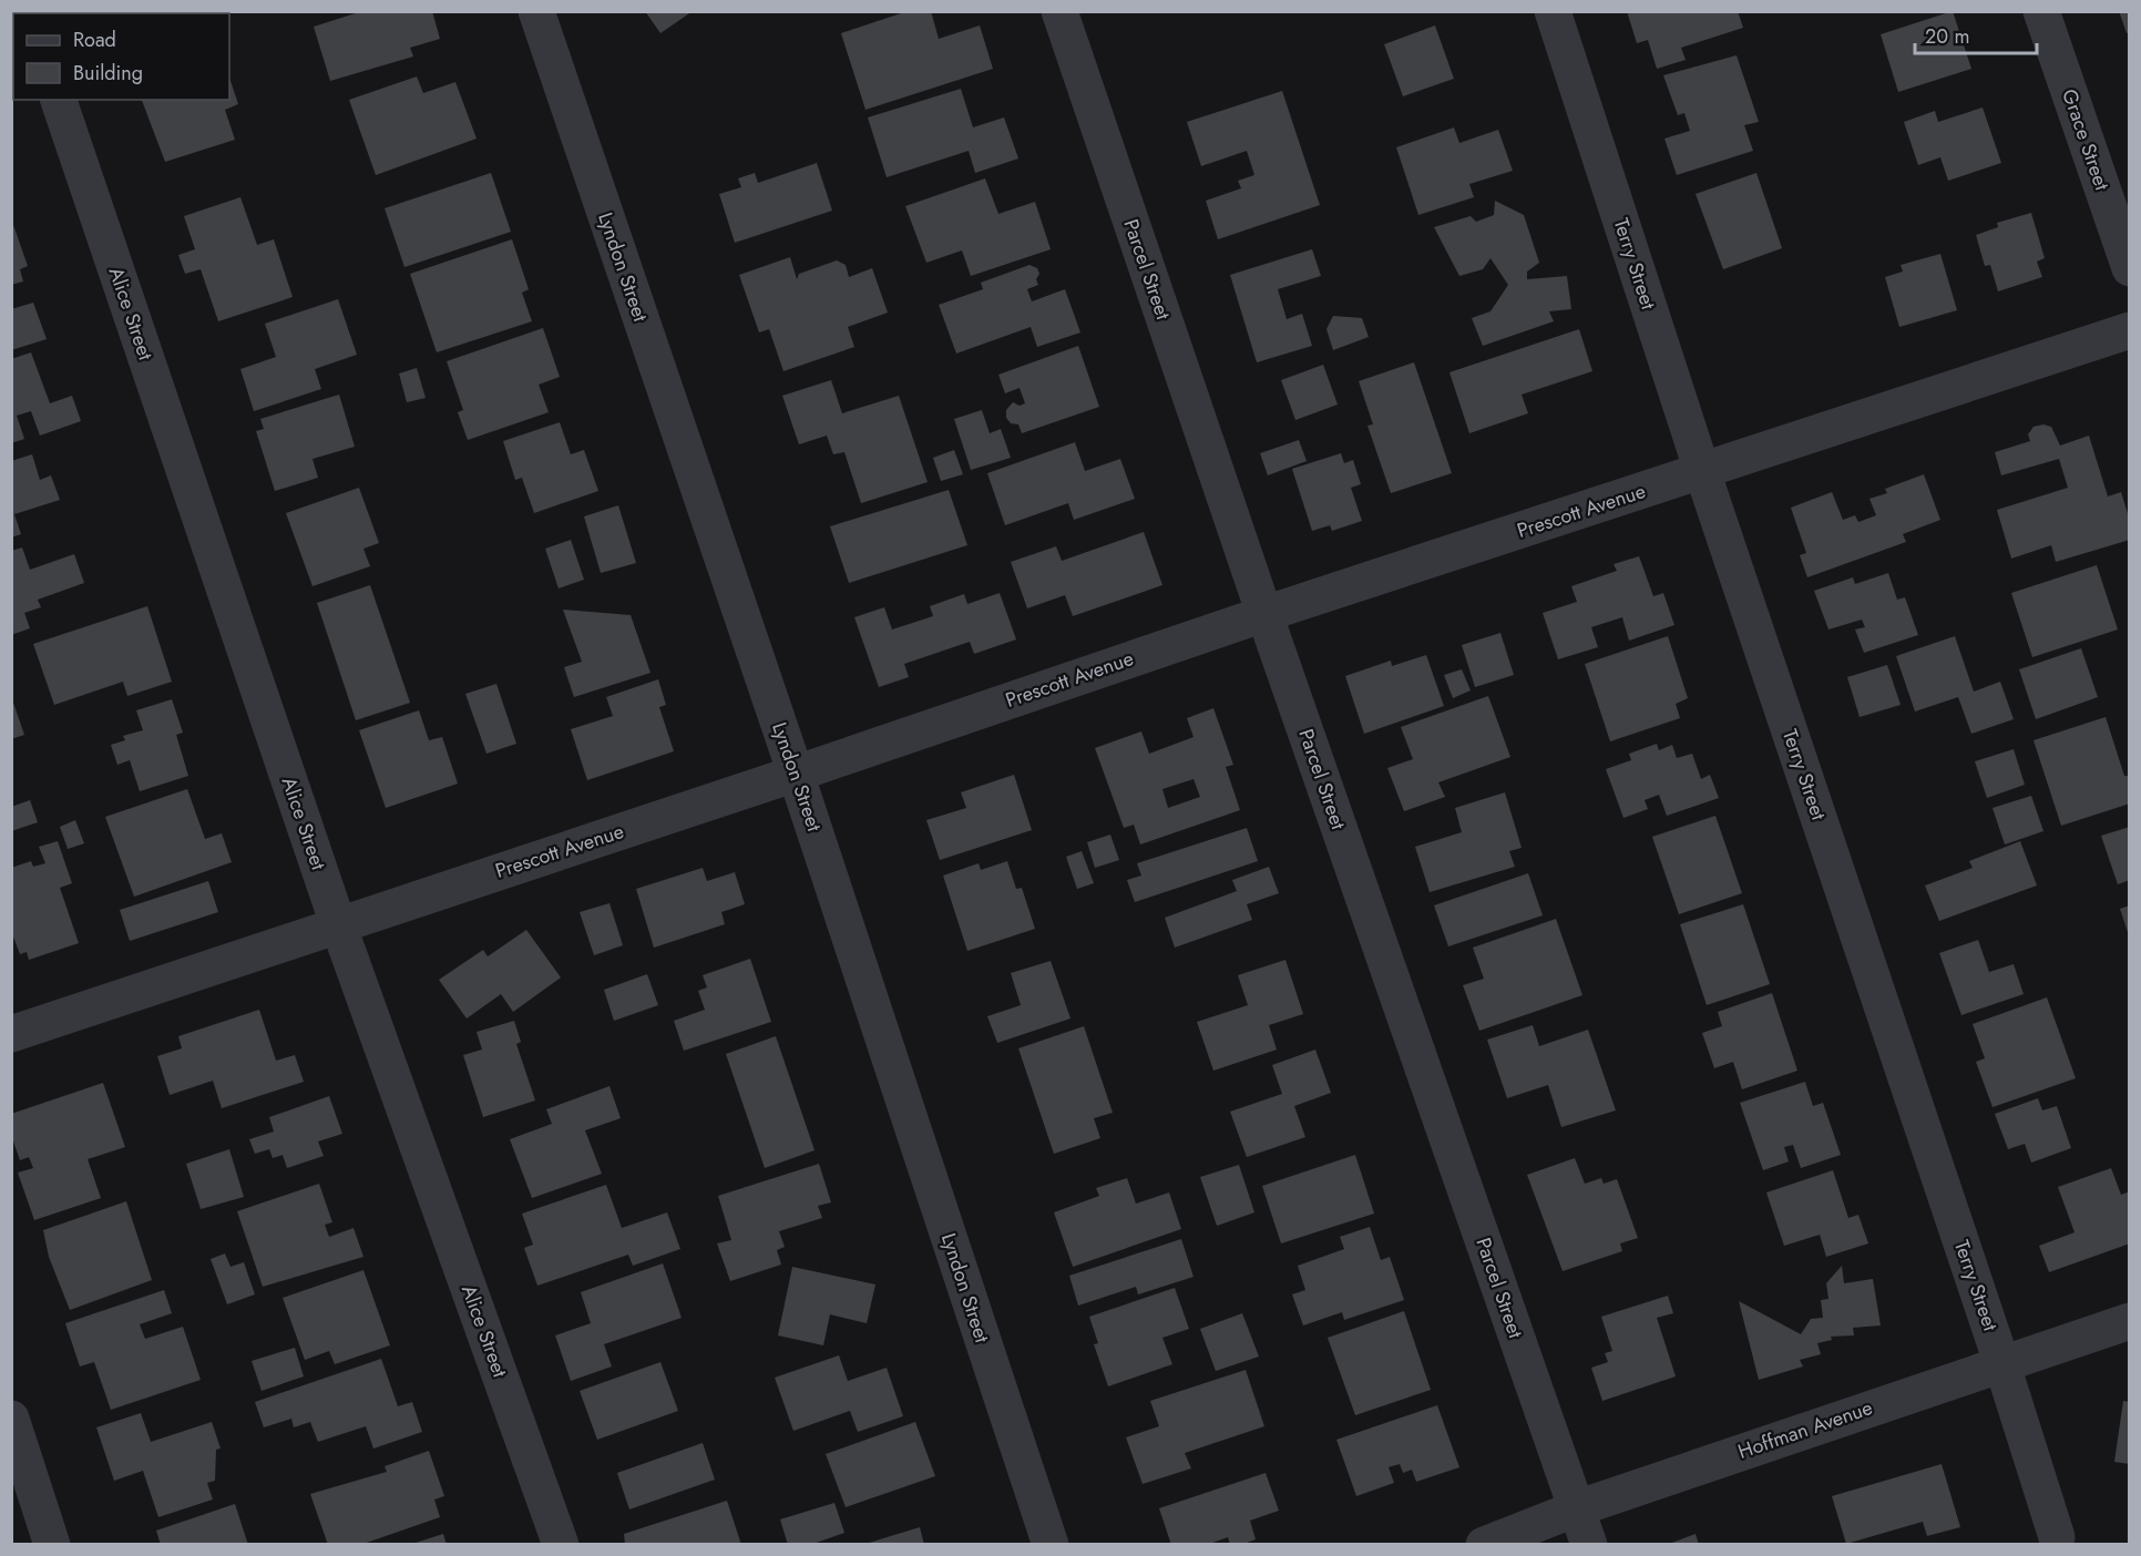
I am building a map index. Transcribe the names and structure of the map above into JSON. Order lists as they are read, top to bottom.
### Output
{
  "streets": {
    "street": [
      "Grace Street",
      "Terry Street",
      "Lyndon Street",
      "Parcel Street",
      "Alice Street",
      "Prescott Avenue",
      "Hoffman Avenue"
    ]
  },
  "crossings": [
    ["Terry Street", "Prescott Avenue"],
    ["Terry Street", "Hoffman Avenue"],
    ["Lyndon Street", "Prescott Avenue"],
    ["Parcel Street", "Prescott Avenue"],
    ["Parcel Street", "Hoffman Avenue"],
    ["Alice Street", "Prescott Avenue"]
  ],
  "legend": ["Road", "Building"],
  "scale_bar": "20 m"
}
